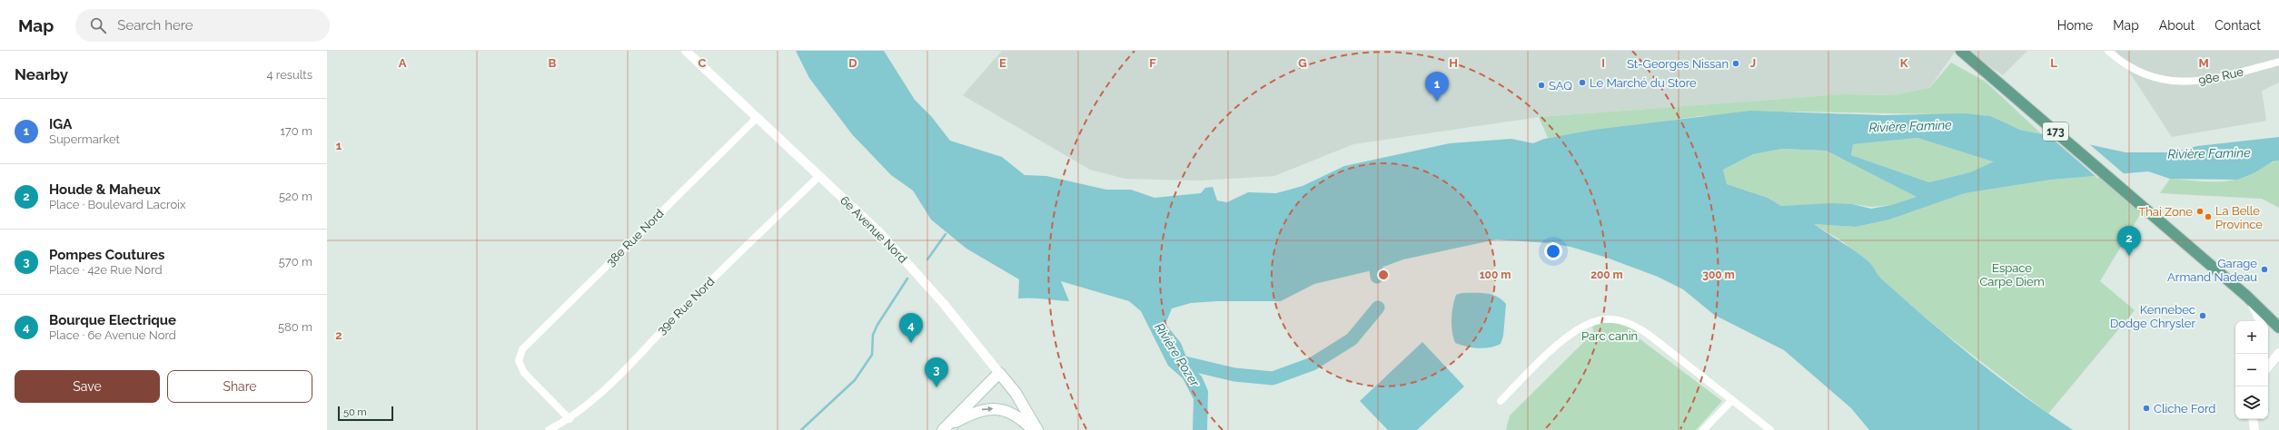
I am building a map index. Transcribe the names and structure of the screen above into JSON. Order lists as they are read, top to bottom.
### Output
{
  "streets": {
    "main road": ["173", "6e Avenue Nord"],
    "street": ["98e Rue", "38e Rue Nord", "39e Rue Nord"]
  },
  "crossings": [
    ["6e Avenue Nord", "38e Rue Nord"],
    ["6e Avenue Nord", "39e Rue Nord"],
    ["38e Rue Nord", "39e Rue Nord"]
  ],
  "water": ["Rivière Famine", "Rivière Pozer"],
  "parks": ["Espace Carpe Diem", "Parc canin"],
  "places": [
    "St-Georges Nissan",
    "Le Marché du Store",
    "SAQ",
    "Thai Zone",
    "La Belle Province",
    "Garage Armand Nadeau",
    "Kennebec Dodge Chrysler",
    "Cliche Ford"
  ],
  "scale_bar": "50 m",
  "page": {
    "header": "Map",
    "search": "Search here",
    "nav": [
      "Home",
      "Map",
      "About",
      "Contact"
    ],
    "heading": ["Nearby", "4 results"],
    "pins": [
      "1",
      "2",
      "4",
      "3"
    ],
    "list": [
      {
        "mark": "1",
        "name": "IGA",
        "note": "Supermarket",
        "value": "170 m"
      },
      {
        "mark": "2",
        "name": "Houde & Maheux",
        "note": "Place · Boulevard Lacroix",
        "value": "520 m"
      },
      {
        "mark": "3",
        "name": "Pompes Coutures",
        "note": "Place · 42e Rue Nord",
        "value": "570 m"
      },
      {
        "mark": "4",
        "name": "Bourque Electrique",
        "note": "Place · 6e Avenue Nord",
        "value": "580 m"
      }
    ],
    "map_buttons": ["+", "−"],
    "buttons": ["Save", "Share"],
    "scale": "50 m"
  },
  "grid": {
    "columns": [
      "A",
      "B",
      "C",
      "D",
      "E",
      "F",
      "G",
      "H",
      "I",
      "J",
      "K",
      "L",
      "M"
    ],
    "rows": ["1", "2"]
  },
  "rings": ["100 m", "200 m", "300 m"]
}
